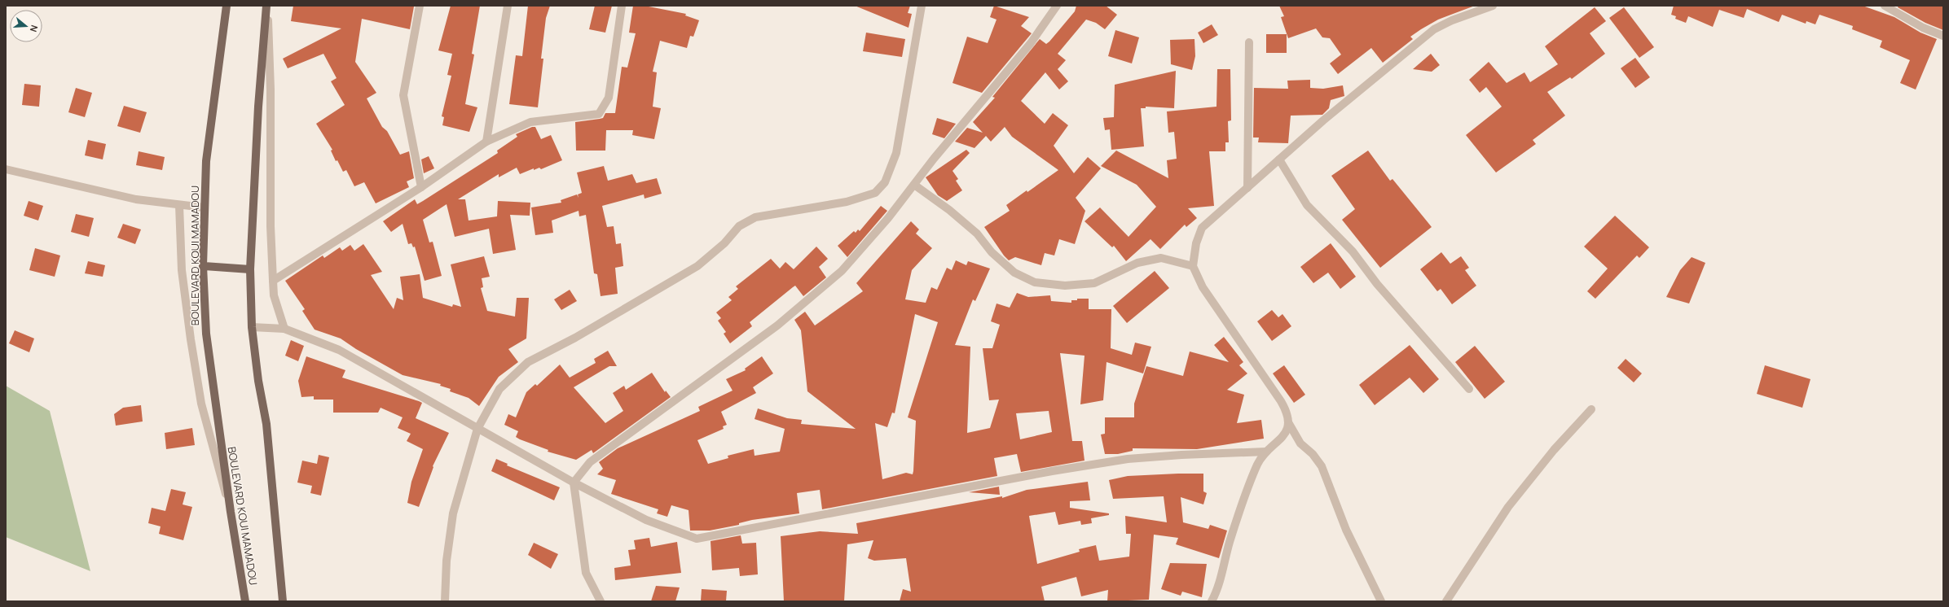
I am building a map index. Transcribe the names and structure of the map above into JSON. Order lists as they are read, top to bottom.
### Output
{
  "streets": {
    "main road": ["BOULEVARD KOUI MAMADOU"]
  },
  "north": "right"
}
